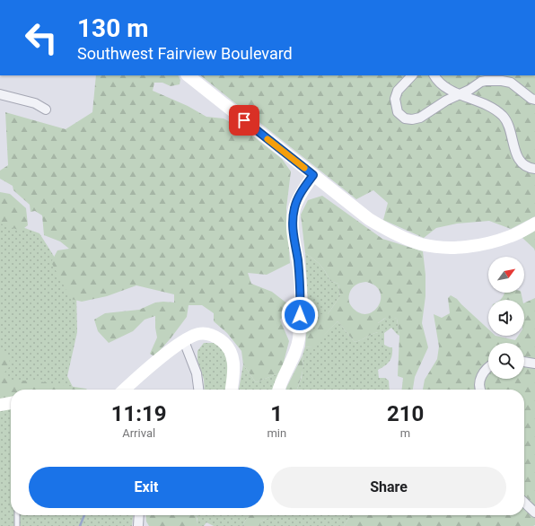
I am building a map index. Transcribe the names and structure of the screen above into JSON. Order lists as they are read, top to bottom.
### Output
{
  "north": "top right",
  "page": {
    "turn": ["130 m", "Southwest Fairview Boulevard"],
    "eta": [
      "11:19",
      "Arrival",
      "1",
      "min",
      "210",
      "m"
    ],
    "buttons": ["Exit", "Share"]
  }
}
